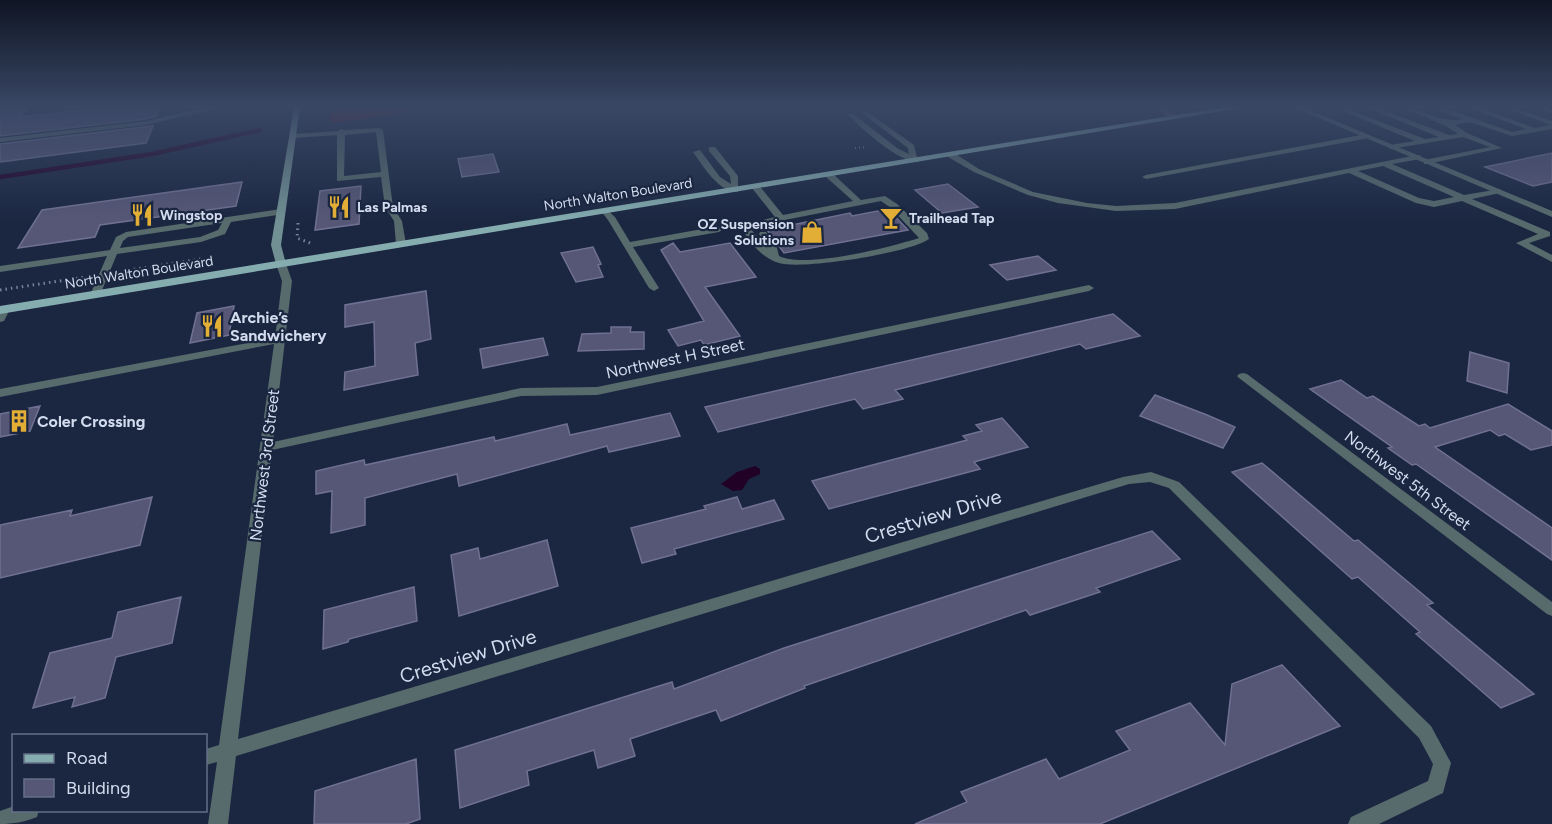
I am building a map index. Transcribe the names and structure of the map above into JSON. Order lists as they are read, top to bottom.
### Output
{
  "streets": {
    "main road": ["North Walton Boulevard"],
    "street": [
      "Northwest H Street",
      "Northwest 3rd Street",
      "Northwest 5th Street",
      "Crestview Drive"
    ]
  },
  "crossings": [
    ["North Walton Boulevard", "Northwest 3rd Street"],
    ["Northwest H Street", "Northwest 3rd Street"],
    ["Northwest 3rd Street", "Crestview Drive"]
  ],
  "places": {
    "restaurant": ["Las Palmas", "Wingstop", "Archie’s Sandwichery"],
    "bar": ["Trailhead Tap"],
    "shop": ["OZ Suspension Solutions"],
    "building": ["Coler Crossing"]
  },
  "legend": ["Road", "Building"]
}
